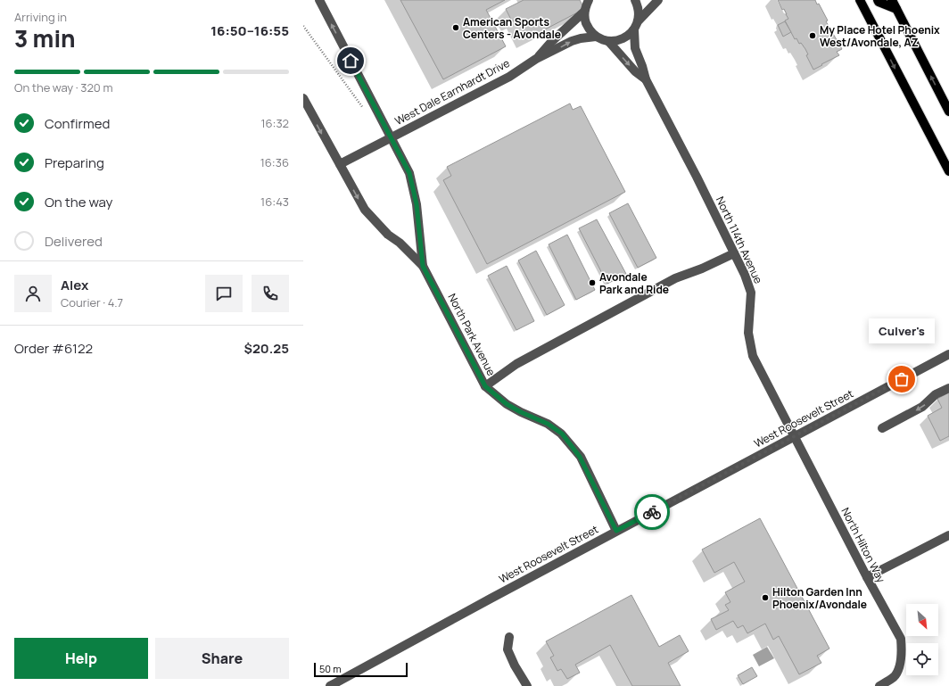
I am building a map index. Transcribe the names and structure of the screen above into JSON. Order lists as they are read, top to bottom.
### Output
{
  "streets": {
    "street": [
      "West Dale Earnhardt Drive",
      "North 114th Avenue",
      "North Park Avenue",
      "West Roosevelt Street",
      "North Hilton Way"
    ]
  },
  "crossings": [
    ["West Dale Earnhardt Drive", "North Park Avenue"],
    ["North 114th Avenue", "West Roosevelt Street"],
    ["North 114th Avenue", "North Hilton Way"],
    ["North Park Avenue", "West Roosevelt Street"],
    ["West Roosevelt Street", "North Hilton Way"]
  ],
  "places": [
    "American Sports Centers - Avondale",
    "My Place Hotel Phoenix West/Avondale, AZ",
    "Avondale Park and Ride",
    "Culver's",
    "Hilton Garden Inn Phoenix/Avondale"
  ],
  "scale_bar": "50 m",
  "north": "bottom right",
  "page": {
    "heading": ["3 min", "Arriving in", "16:50–16:55"],
    "panel": [
      "Alex",
      "Courier · 4.7",
      "Order #6122",
      "$20.25"
    ],
    "bar": "On the way · 320 m",
    "list": [
      ["Confirmed", "16:32"],
      ["Preparing", "16:36"],
      ["On the way", "16:43"],
      "Delivered"
    ],
    "bubble": "Culver's",
    "buttons": ["Help", "Share"],
    "scale": "50 m"
  }
}
